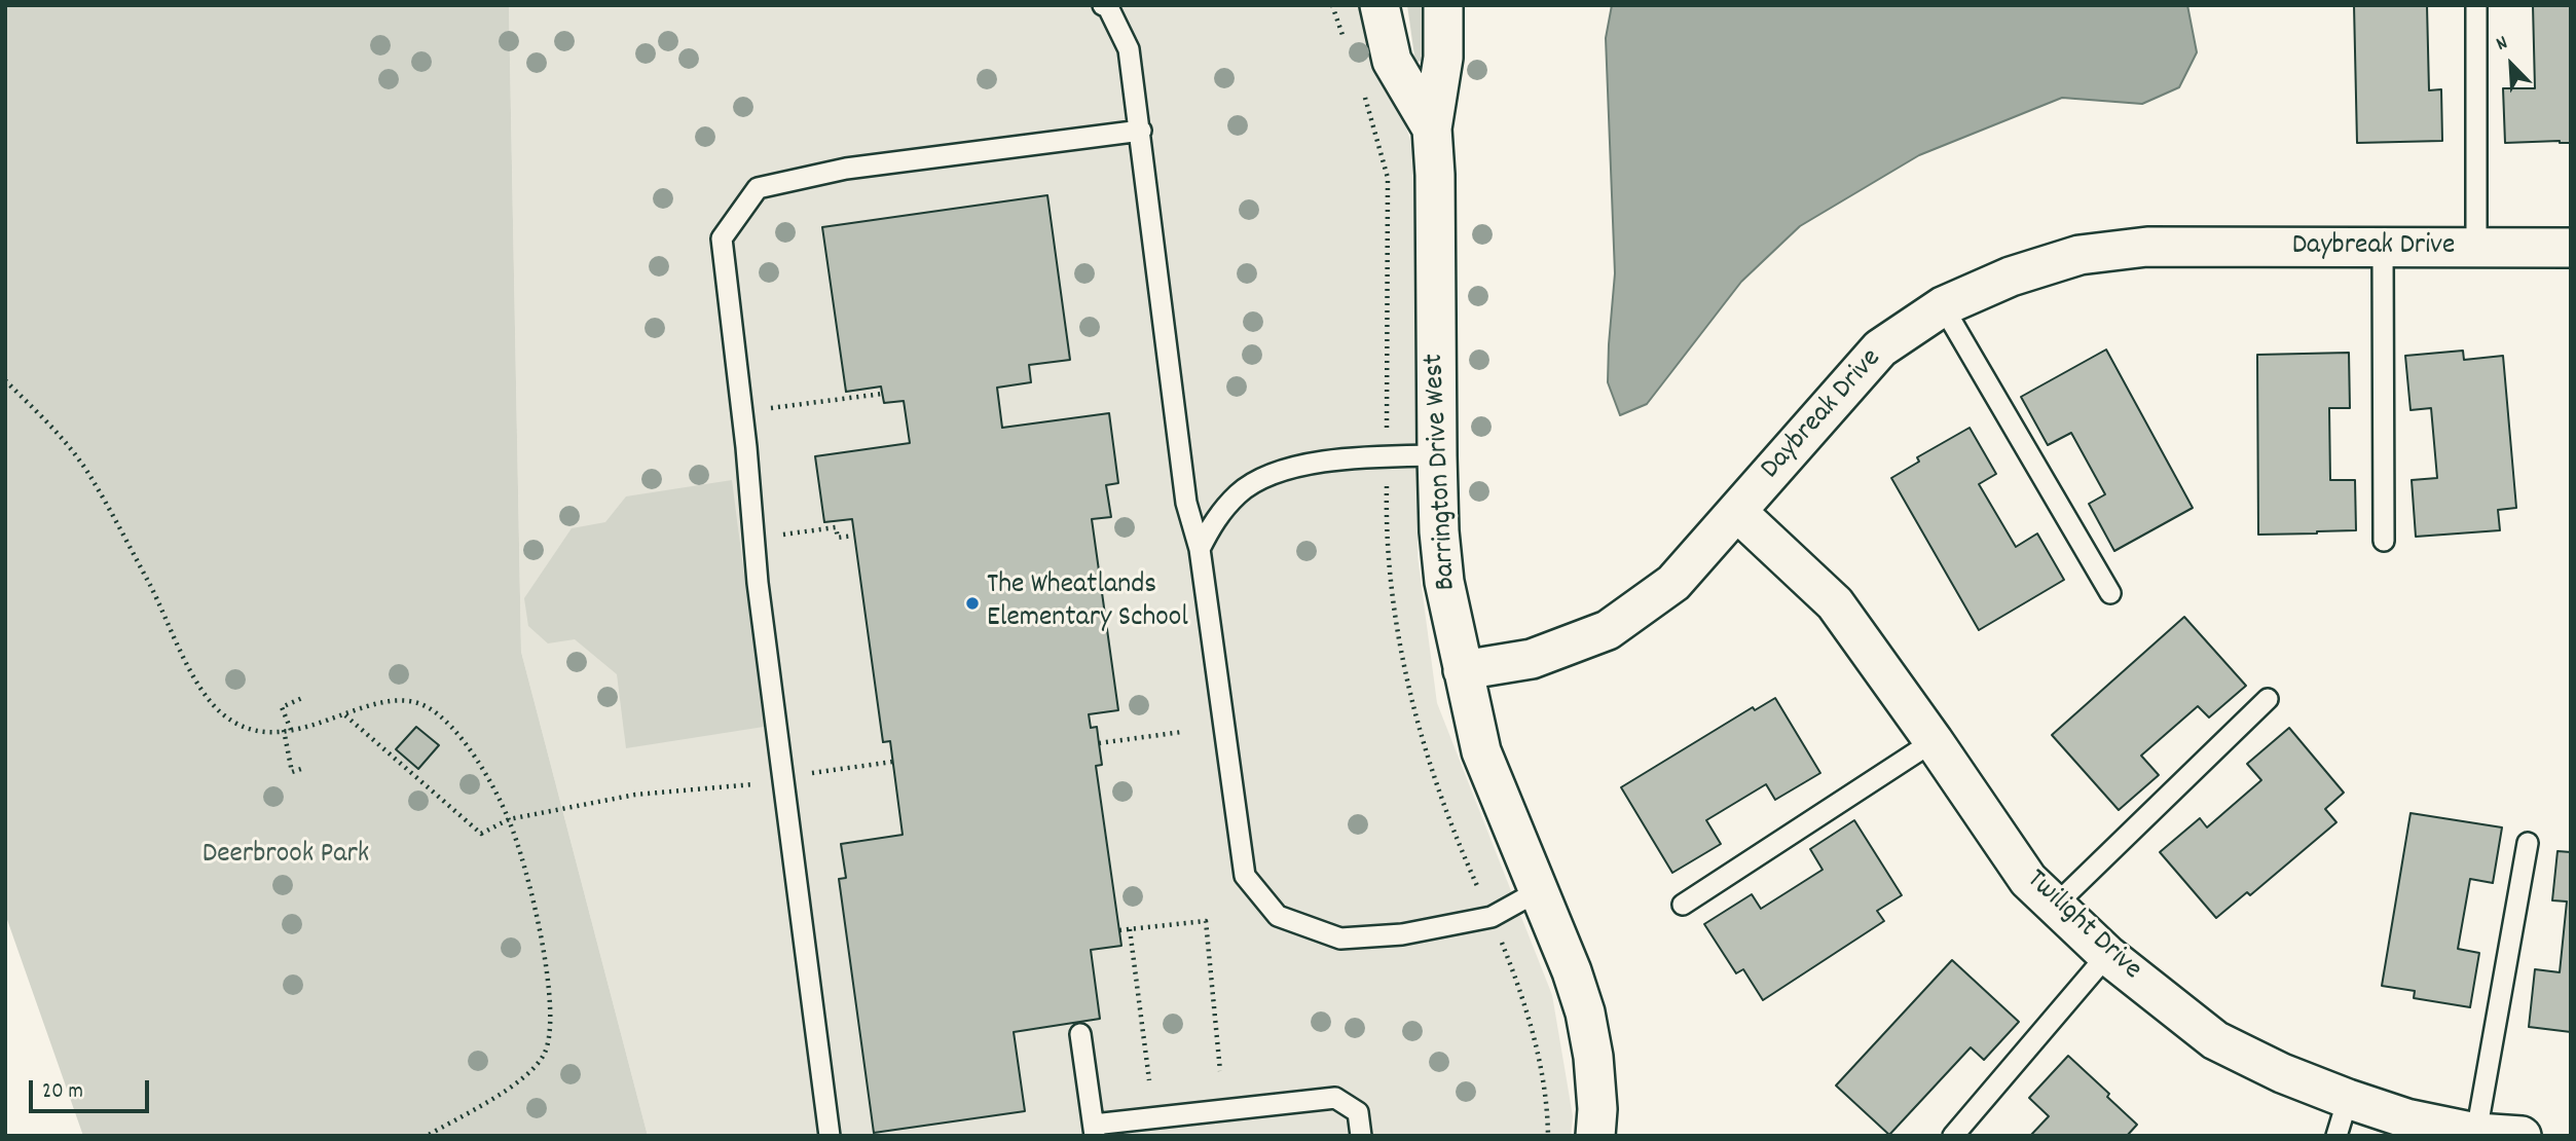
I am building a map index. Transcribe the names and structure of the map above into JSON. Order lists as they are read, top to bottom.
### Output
{
  "streets": {
    "street": ["Daybreak Drive", "Barrington Drive West", "Twilight Drive"]
  },
  "crossings": [
    ["Daybreak Drive", "Barrington Drive West"],
    ["Daybreak Drive", "Twilight Drive"]
  ],
  "parks": ["Deerbrook Park"],
  "places": ["The Wheatlands Elementary School"],
  "scale_bar": "20 m",
  "north": "top left"
}
